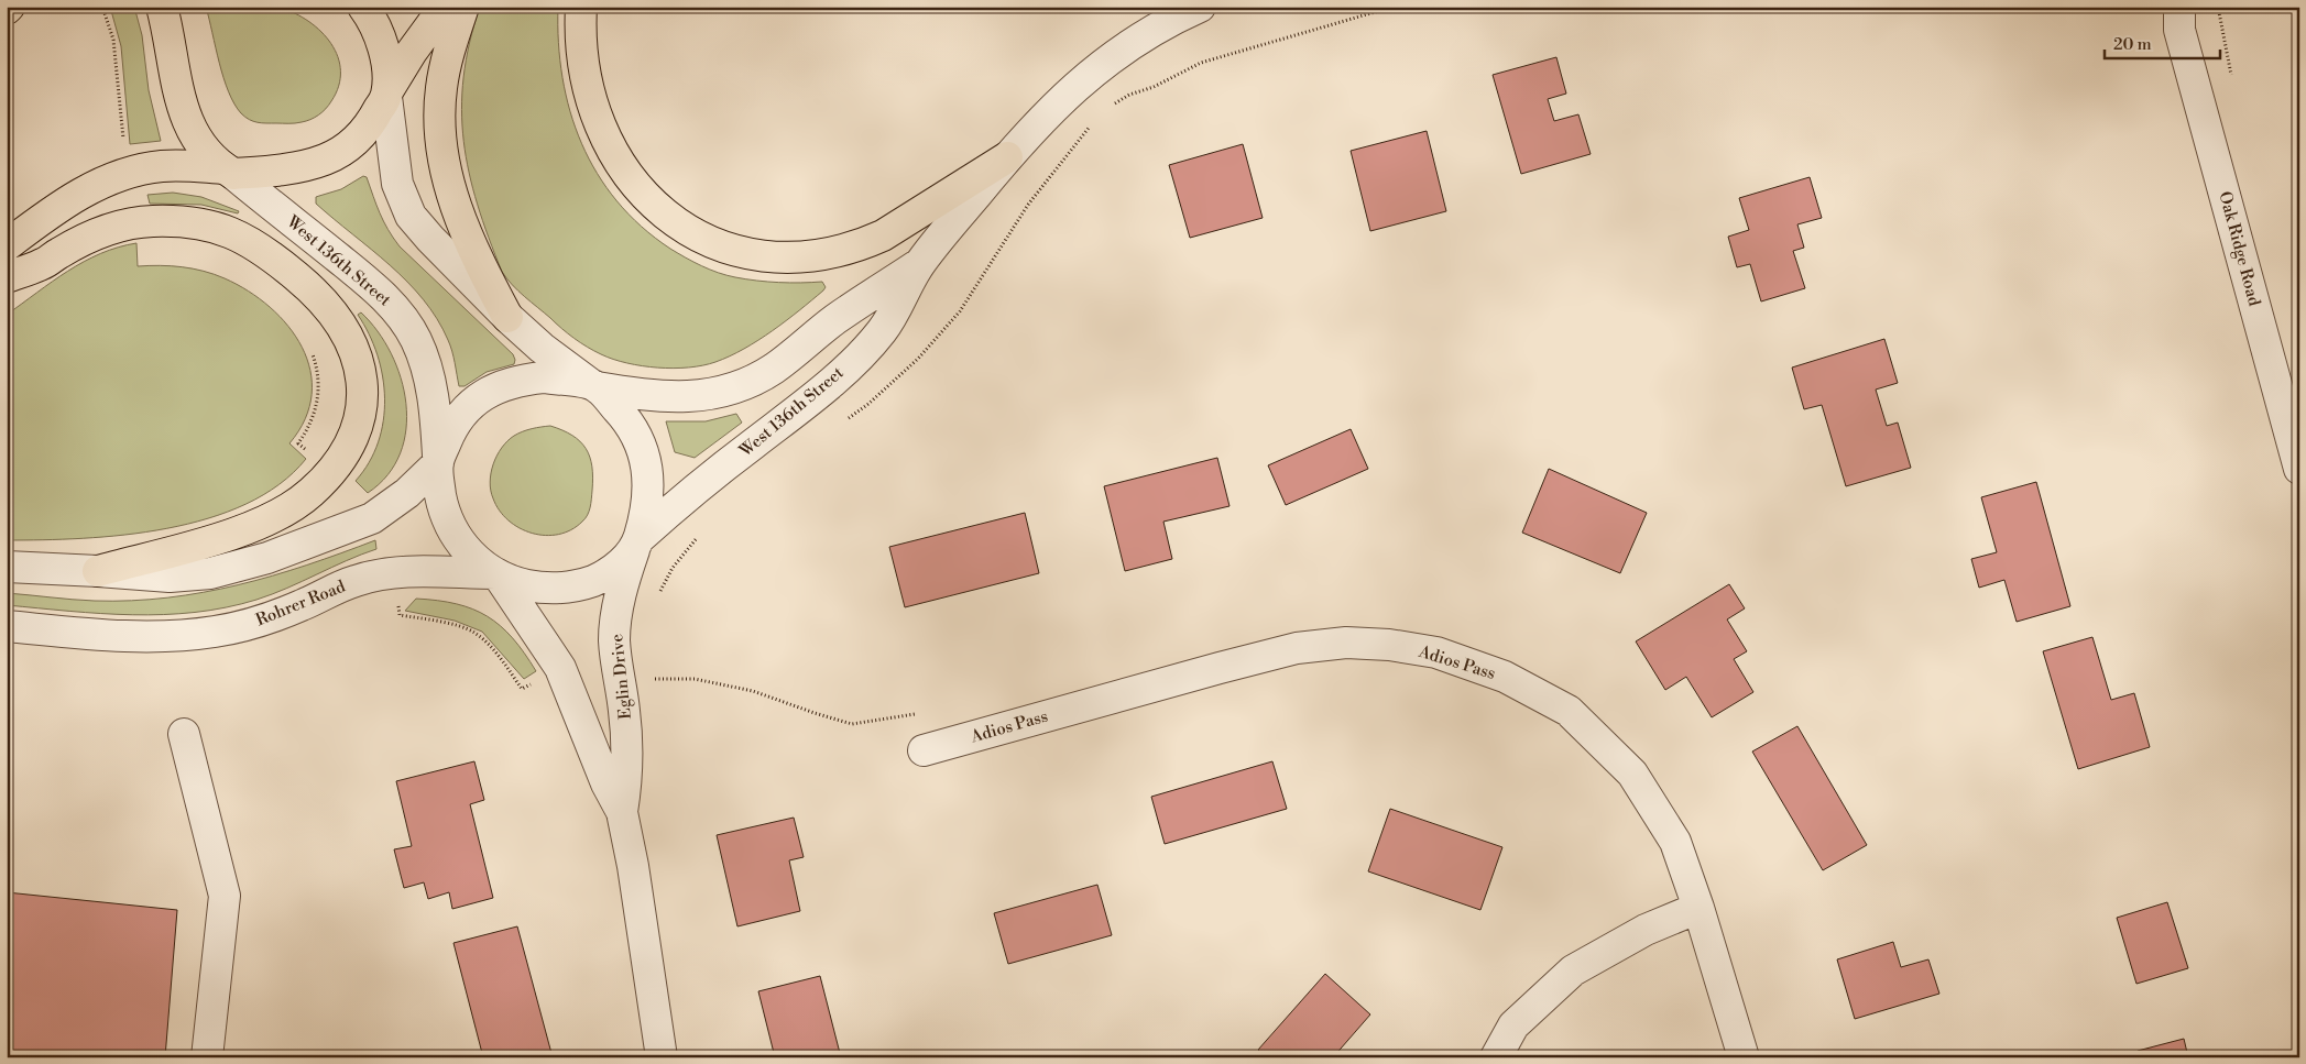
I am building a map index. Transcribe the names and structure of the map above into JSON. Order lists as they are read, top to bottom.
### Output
{
  "streets": {
    "street": [
      "Oak Ridge Road",
      "West 136th Street",
      "Rohrer Road",
      "Adios Pass",
      "Eglin Drive"
    ]
  },
  "crossings": [
    ["West 136th Street", "Rohrer Road"],
    ["West 136th Street", "Eglin Drive"],
    ["Rohrer Road", "Eglin Drive"]
  ],
  "scale_bar": "20 m"
}
